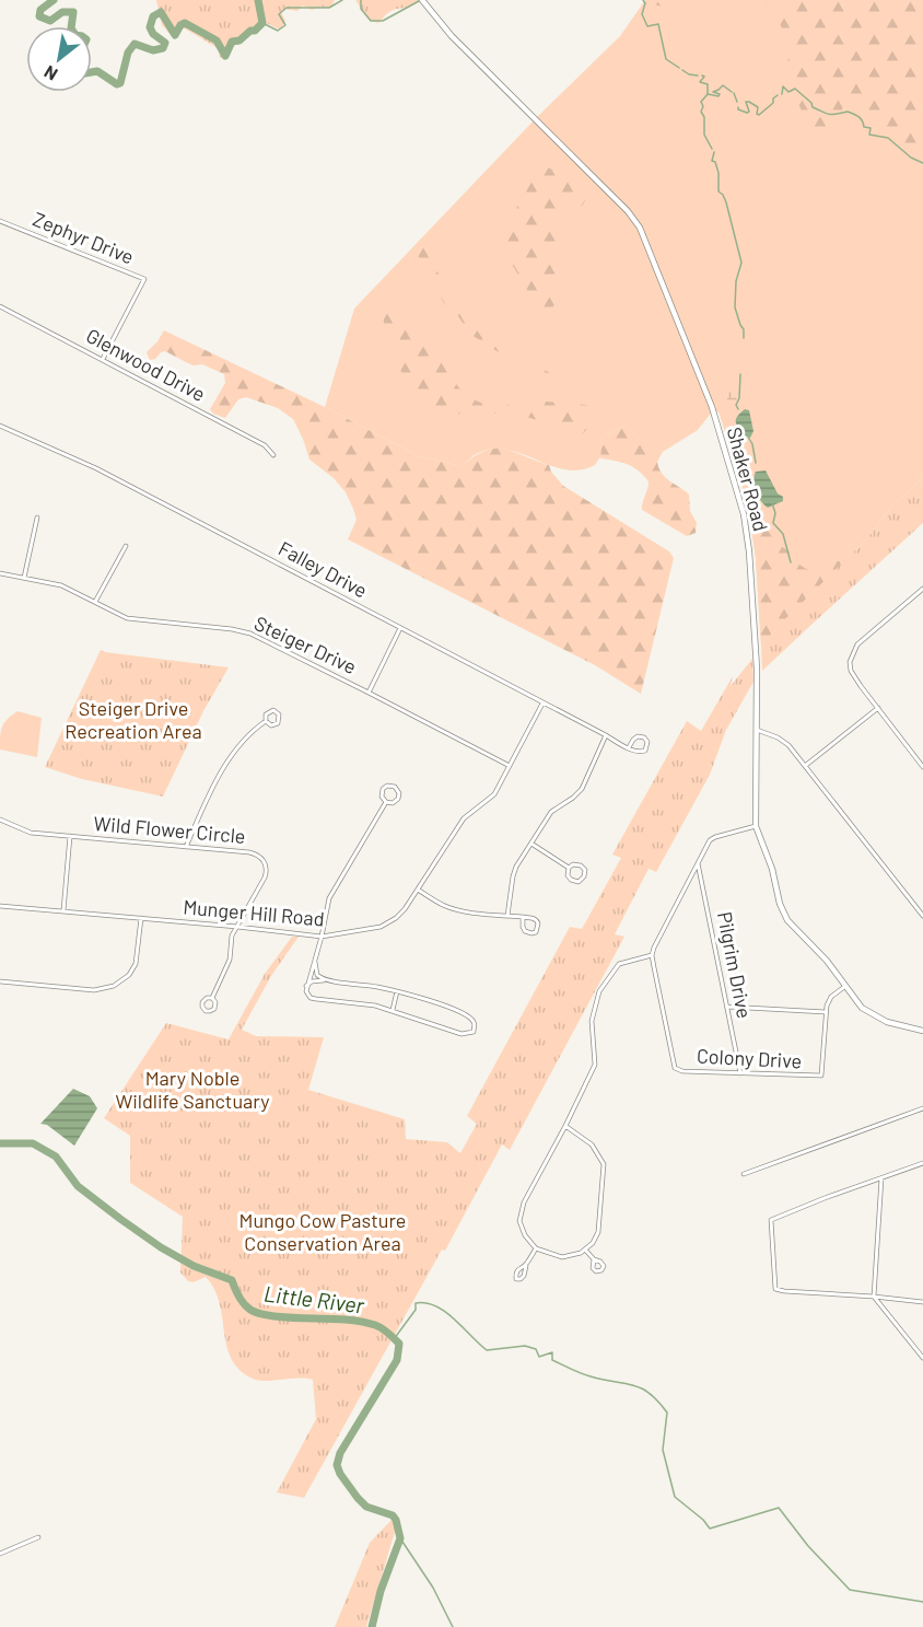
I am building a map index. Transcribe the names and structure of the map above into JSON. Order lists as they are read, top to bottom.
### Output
{
  "streets": {
    "street": [
      "Zephyr Drive",
      "Glenwood Drive",
      "Shaker Road",
      "Falley Drive",
      "Steiger Drive",
      "Wild Flower Circle",
      "Munger Hill Road",
      "Pilgrim Drive",
      "Colony Drive"
    ]
  },
  "crossings": [
    ["Zephyr Drive", "Glenwood Drive"],
    ["Falley Drive", "Munger Hill Road"],
    ["Steiger Drive", "Munger Hill Road"],
    ["Wild Flower Circle", "Munger Hill Road"],
    ["Pilgrim Drive", "Colony Drive"]
  ],
  "water": ["Little River"],
  "parks": ["Steiger Drive Recreation Area", "Mary Noble Wildlife Sanctuary", "Mungo Cow Pasture Conservation Area"],
  "north": "bottom left"
}
